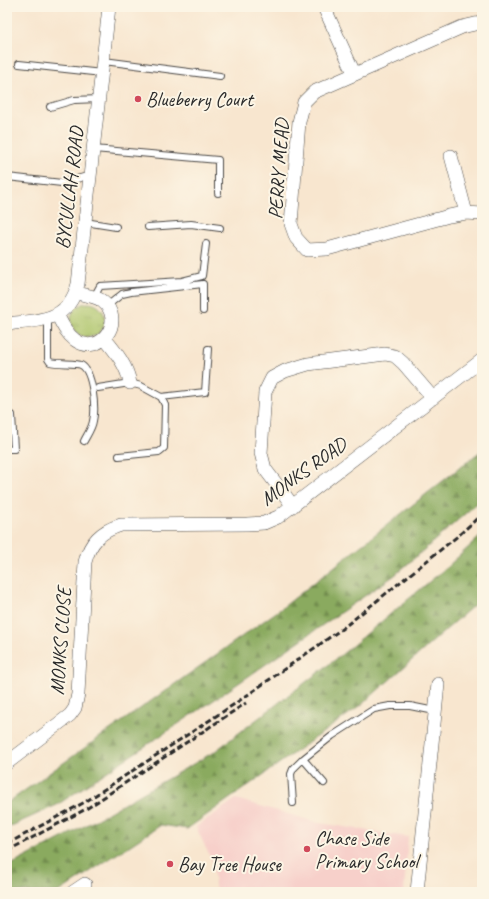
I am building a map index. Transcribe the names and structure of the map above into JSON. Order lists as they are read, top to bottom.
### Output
{
  "streets": {
    "street": [
      "PERRY MEAD",
      "BYCULLAH ROAD",
      "MONKS ROAD",
      "MONKS CLOSE"
    ]
  },
  "crossings": [
    ["MONKS ROAD", "MONKS CLOSE"]
  ],
  "places": ["Blueberry Court", "Chase Side Primary School", "Bay Tree House"]
}
